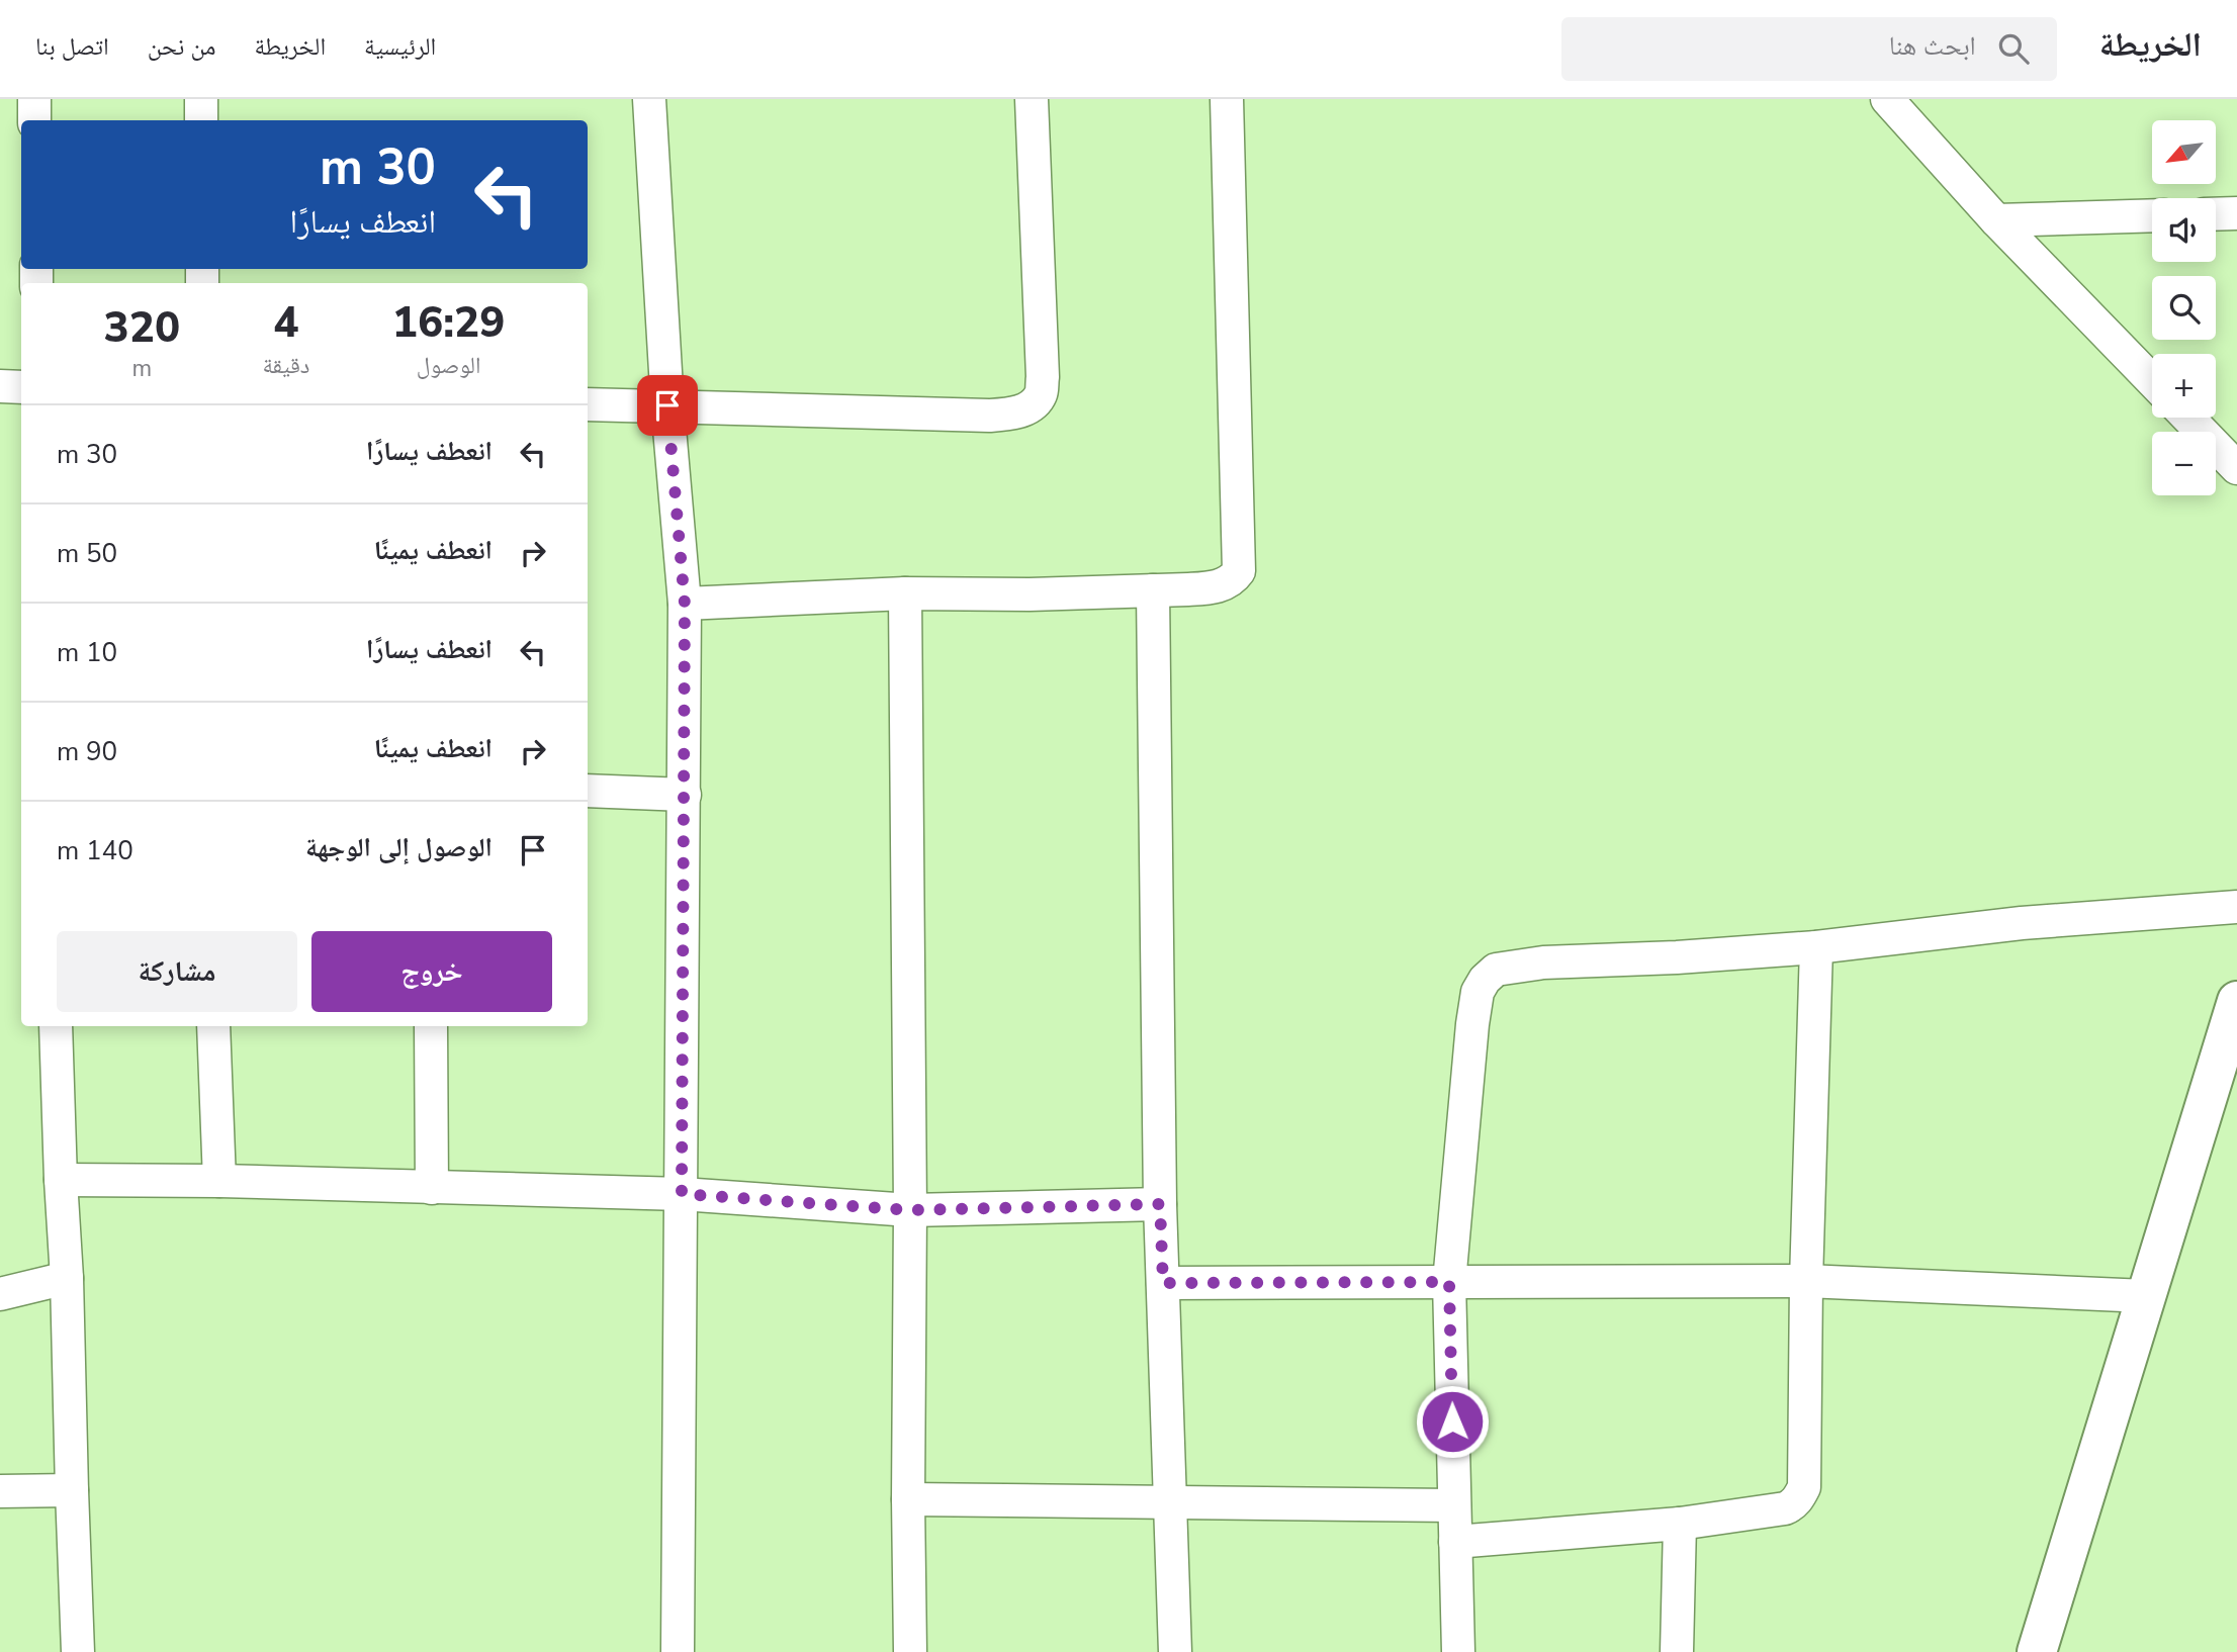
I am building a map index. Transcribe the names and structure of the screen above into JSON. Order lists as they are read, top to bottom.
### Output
{
  "north": "bottom left",
  "page": {
    "header": "الخريطة",
    "search": "ابحث هنا",
    "nav": [
      "الرئيسية",
      "الخريطة",
      "من نحن",
      "اتصل بنا"
    ],
    "map_buttons": ["+", "−"],
    "turn": ["30 m", "انعطف يسارًا"],
    "eta": [
      "16:29",
      "الوصول",
      "4",
      "دقيقة",
      "320",
      "m"
    ],
    "list": [
      {
        "name": "انعطف يسارًا",
        "value": "30 m"
      },
      {
        "name": "انعطف يمينًا",
        "value": "50 m"
      },
      {
        "name": "انعطف يسارًا",
        "value": "10 m"
      },
      {
        "name": "انعطف يمينًا",
        "value": "90 m"
      },
      {
        "name": "الوصول إلى الوجهة",
        "value": "140 m"
      }
    ],
    "buttons": ["خروج", "مشاركة"]
  }
}
